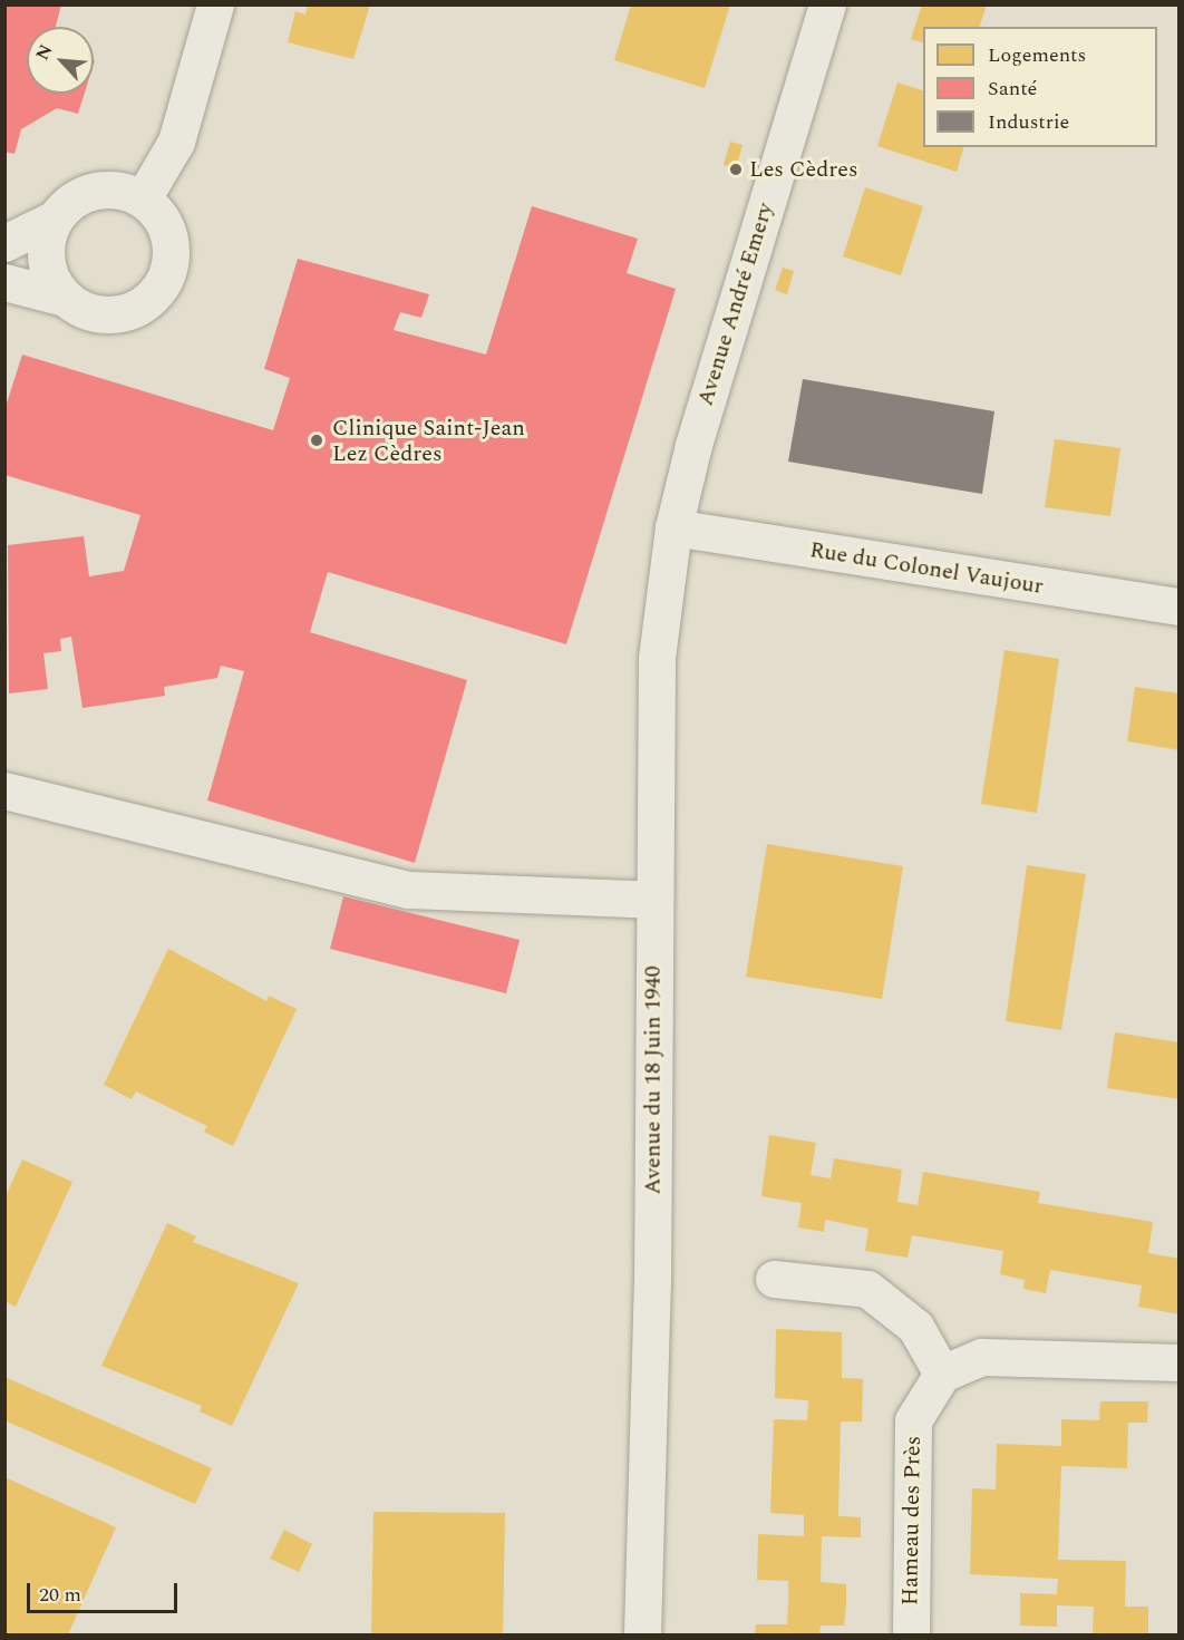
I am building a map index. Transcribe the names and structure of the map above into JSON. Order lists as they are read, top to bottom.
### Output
{
  "streets": {
    "street": [
      "Avenue André Emery",
      "Rue du Colonel Vaujour",
      "Avenue du 18 Juin 1940",
      "Hameau des Près"
    ]
  },
  "crossings": [
    ["Avenue André Emery", "Rue du Colonel Vaujour"],
    ["Avenue André Emery", "Avenue du 18 Juin 1940"],
    ["Rue du Colonel Vaujour", "Avenue du 18 Juin 1940"]
  ],
  "places": ["Les Cèdres", "Clinique Saint-Jean Lez Cèdres"],
  "legend": ["Logements", "Santé", "Industrie"],
  "scale_bar": "20 m",
  "north": "top left"
}
